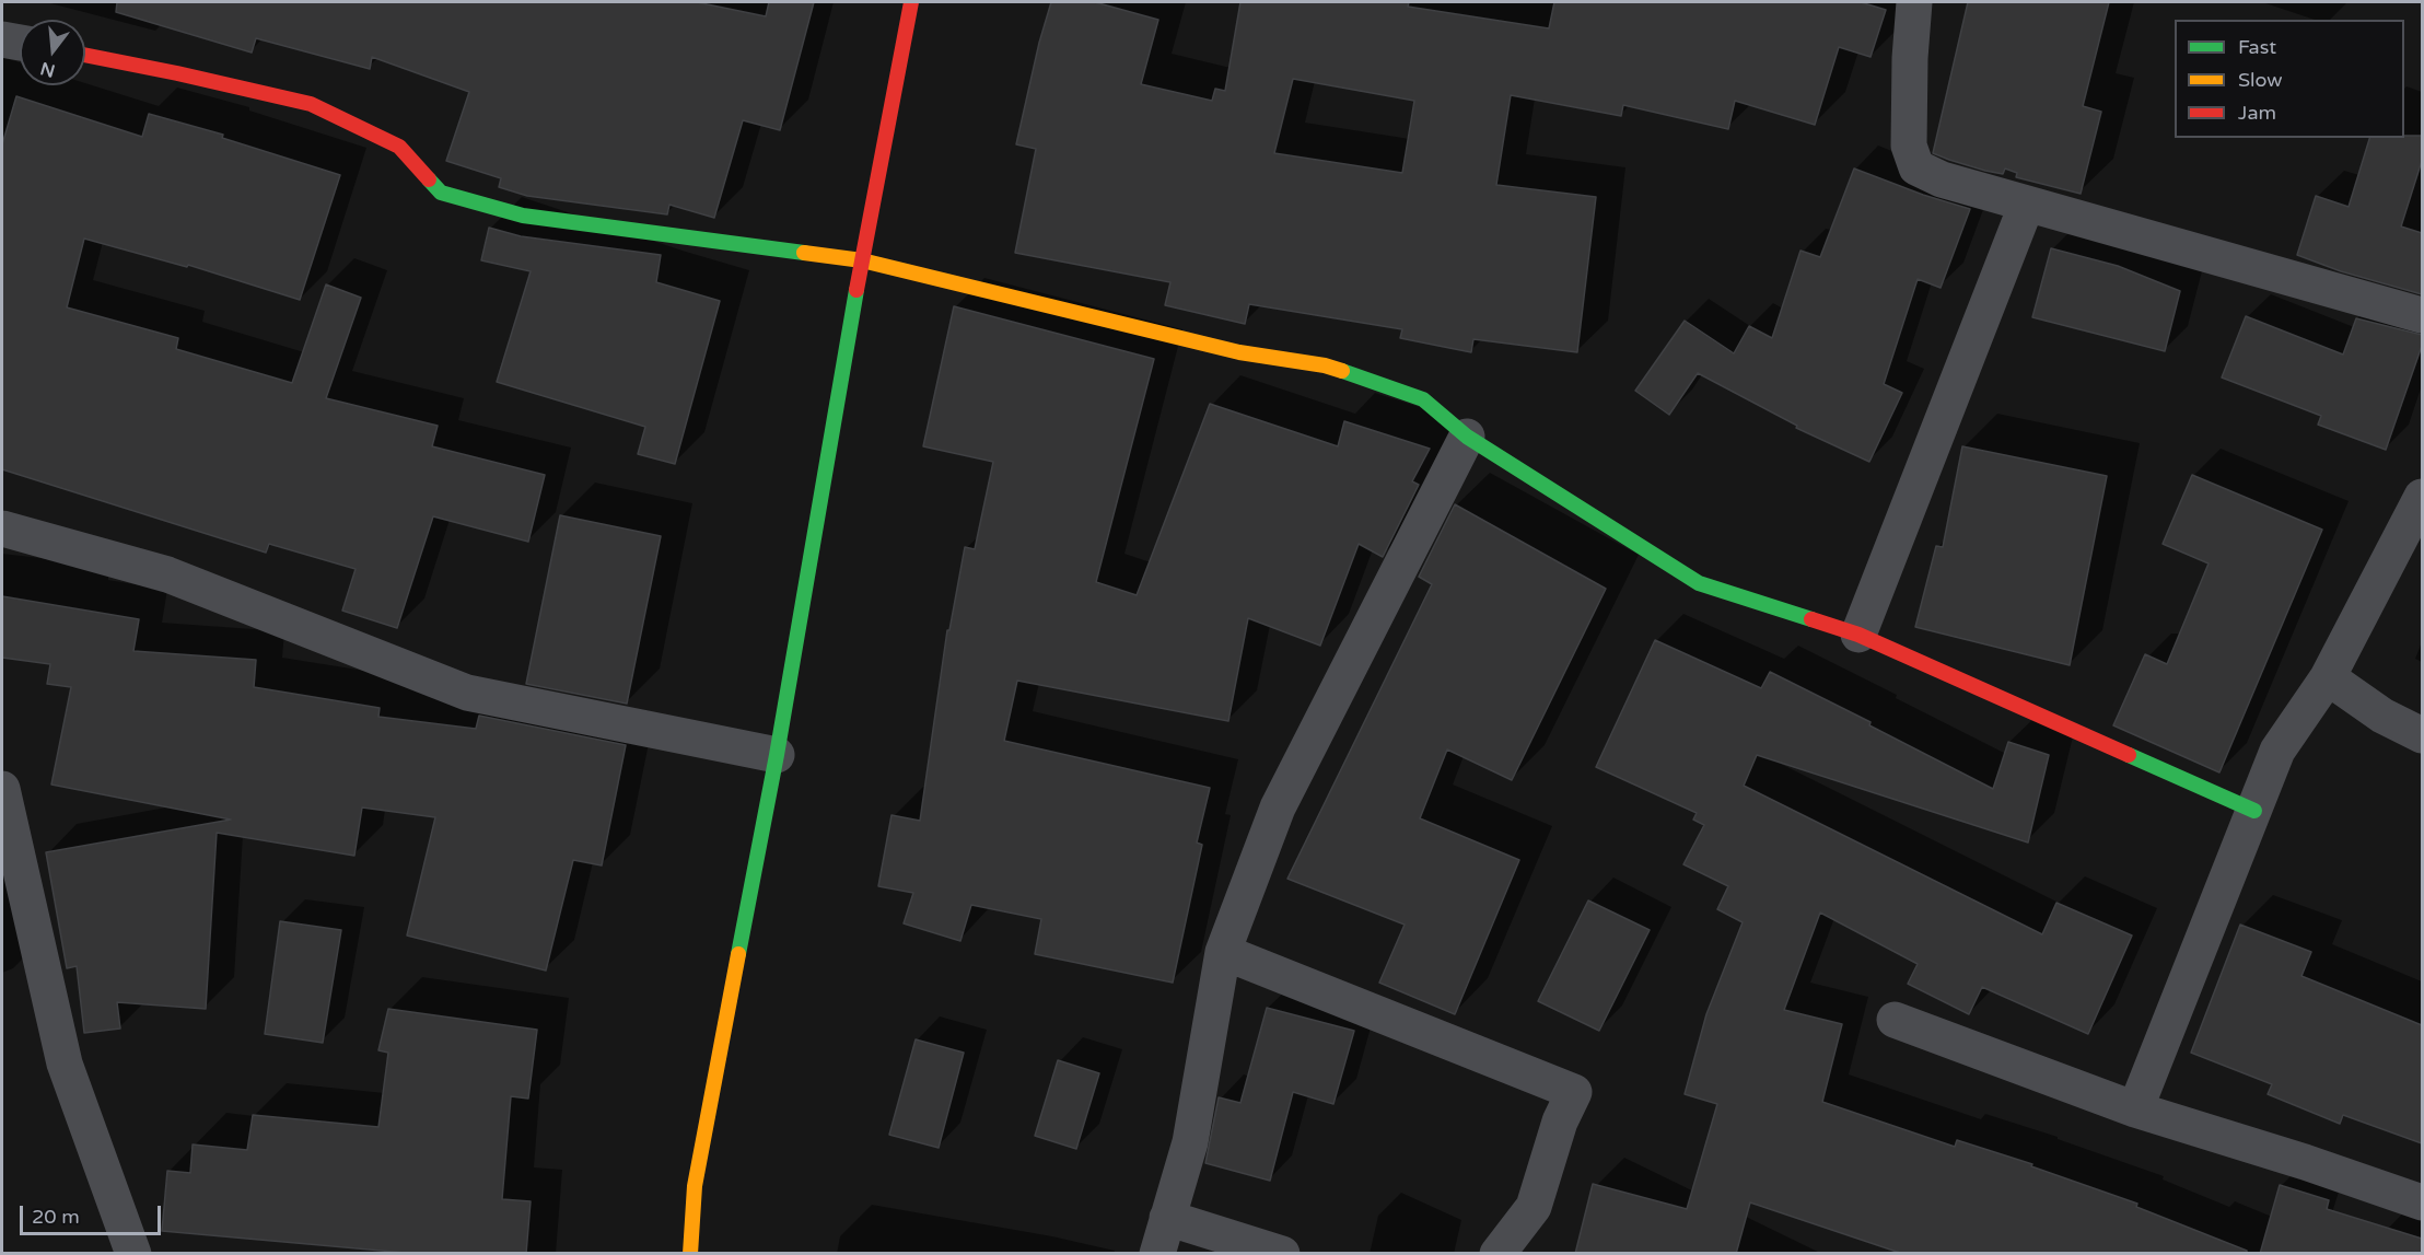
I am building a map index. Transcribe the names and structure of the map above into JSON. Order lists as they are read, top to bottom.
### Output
{
  "legend": ["Fast", "Slow", "Jam"],
  "scale_bar": "20 m",
  "north": "bottom"
}
